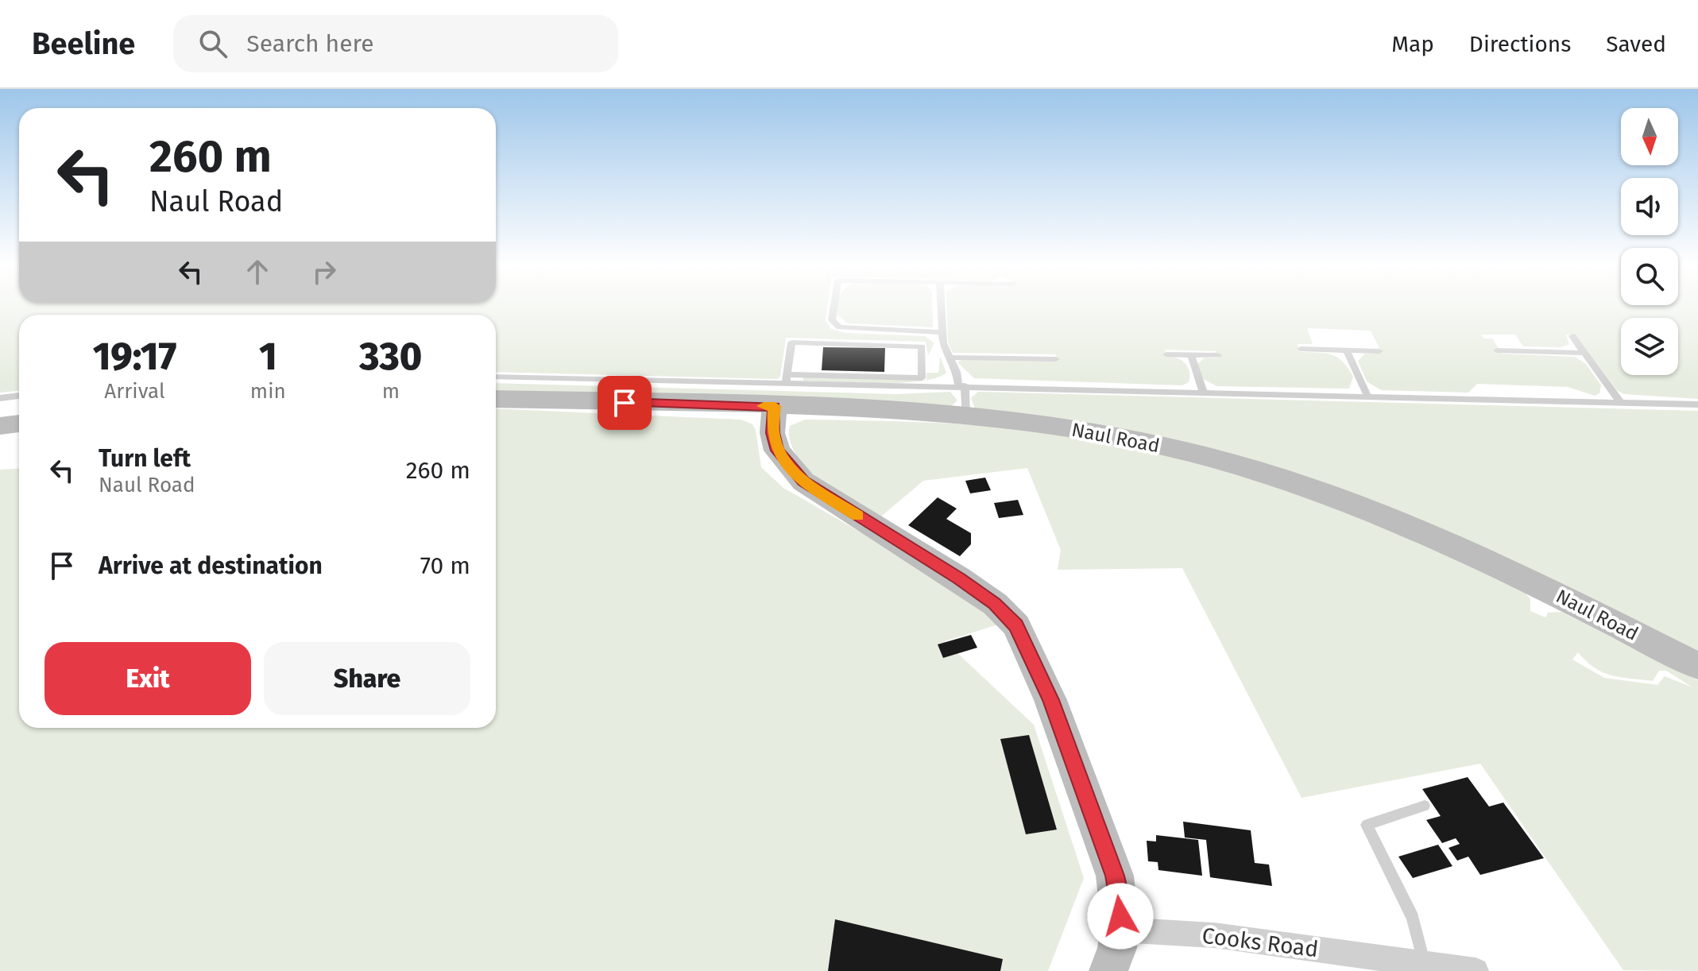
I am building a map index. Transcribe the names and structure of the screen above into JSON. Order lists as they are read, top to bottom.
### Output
{
  "streets": {
    "street": ["Naul Road", "Cooks Road"]
  },
  "north": "bottom",
  "page": {
    "header": "Beeline",
    "search": "Search here",
    "nav": ["Map", "Directions", "Saved"],
    "turn": ["260 m", "Naul Road"],
    "eta": [
      "19:17",
      "Arrival",
      "1",
      "min",
      "330",
      "m"
    ],
    "list": [
      {
        "name": "Turn left",
        "note": "Naul Road",
        "value": "260 m"
      },
      {
        "name": "Arrive at destination",
        "value": "70 m"
      }
    ],
    "buttons": ["Exit", "Share"]
  }
}
